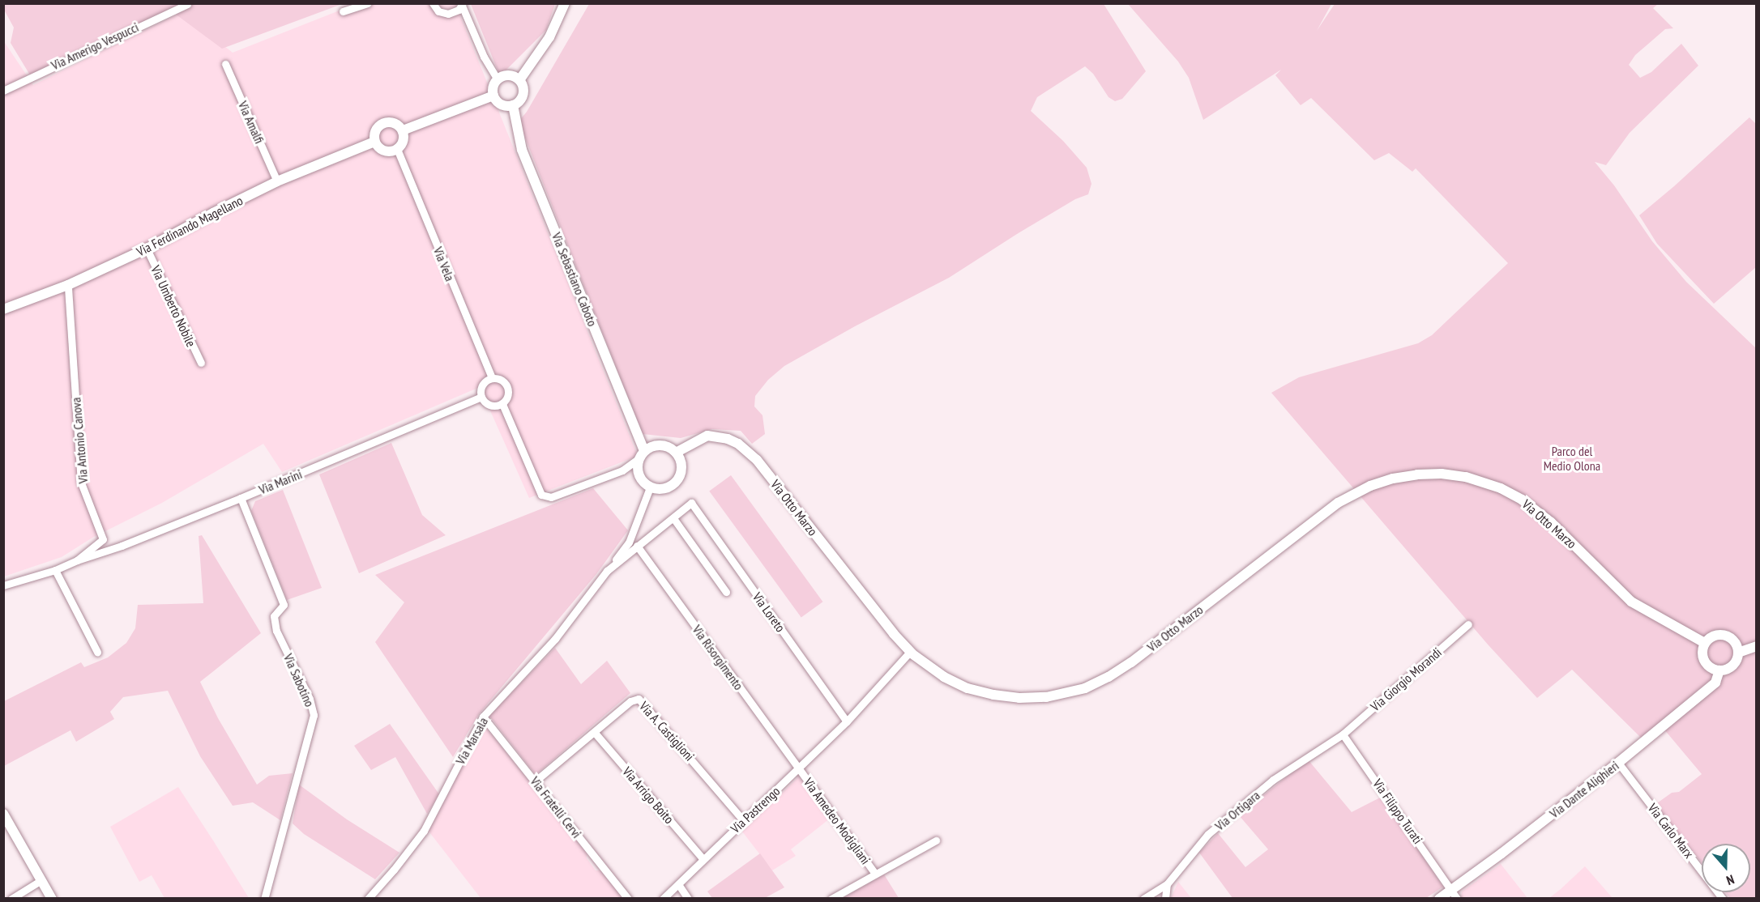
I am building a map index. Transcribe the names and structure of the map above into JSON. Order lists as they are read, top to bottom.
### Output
{
  "streets": {
    "street": [
      "Via Amerigo Vespucci",
      "Via Amalfi",
      "Via Ferdinando Magellano",
      "Via Vela",
      "Via Sebastiano Caboto",
      "Via Umberto Nobile",
      "Via Antonio Canova",
      "Via Marini",
      "Via Otto Marzo",
      "Via Loreto",
      "Via Risorgimento",
      "Via Giorgio Morandi",
      "Via Sabotino",
      "Via A. Castiglioni",
      "Via Marsala",
      "Via Dante Alighieri",
      "Via Arrigo Boito",
      "Via Fratelli Cervi",
      "Via Pastrengo",
      "Via Ortigara",
      "Via Filippo Turati",
      "Via Amedeo Modigliani",
      "Via Carlo Marx"
    ]
  },
  "crossings": [
    ["Via Amalfi", "Via Ferdinando Magellano"],
    ["Via Ferdinando Magellano", "Via Vela"],
    ["Via Ferdinando Magellano", "Via Umberto Nobile"],
    ["Via Ferdinando Magellano", "Via Antonio Canova"],
    ["Via Vela", "Via Sebastiano Caboto"],
    ["Via Vela", "Via Marini"],
    ["Via Vela", "Via Otto Marzo"],
    ["Via Vela", "Via Marsala"],
    ["Via Sebastiano Caboto", "Via Otto Marzo"],
    ["Via Sebastiano Caboto", "Via Marsala"],
    ["Via Antonio Canova", "Via Marini"],
    ["Via Marini", "Via Sabotino"],
    ["Via Otto Marzo", "Via Marsala"],
    ["Via Otto Marzo", "Via Dante Alighieri"],
    ["Via Otto Marzo", "Via Pastrengo"],
    ["Via Loreto", "Via Marsala"],
    ["Via Loreto", "Via Pastrengo"],
    ["Via Risorgimento", "Via Marsala"],
    ["Via Risorgimento", "Via Pastrengo"],
    ["Via Risorgimento", "Via Amedeo Modigliani"],
    ["Via Giorgio Morandi", "Via Ortigara"],
    ["Via Giorgio Morandi", "Via Filippo Turati"],
    ["Via A. Castiglioni", "Via Arrigo Boito"],
    ["Via A. Castiglioni", "Via Fratelli Cervi"],
    ["Via A. Castiglioni", "Via Pastrengo"],
    ["Via Marsala", "Via Fratelli Cervi"],
    ["Via Dante Alighieri", "Via Filippo Turati"],
    ["Via Dante Alighieri", "Via Carlo Marx"],
    ["Via Arrigo Boito", "Via Pastrengo"],
    ["Via Pastrengo", "Via Amedeo Modigliani"],
    ["Via Ortigara", "Via Filippo Turati"]
  ],
  "parks": ["Parco del Medio Olona"],
  "north": "bottom"
}
